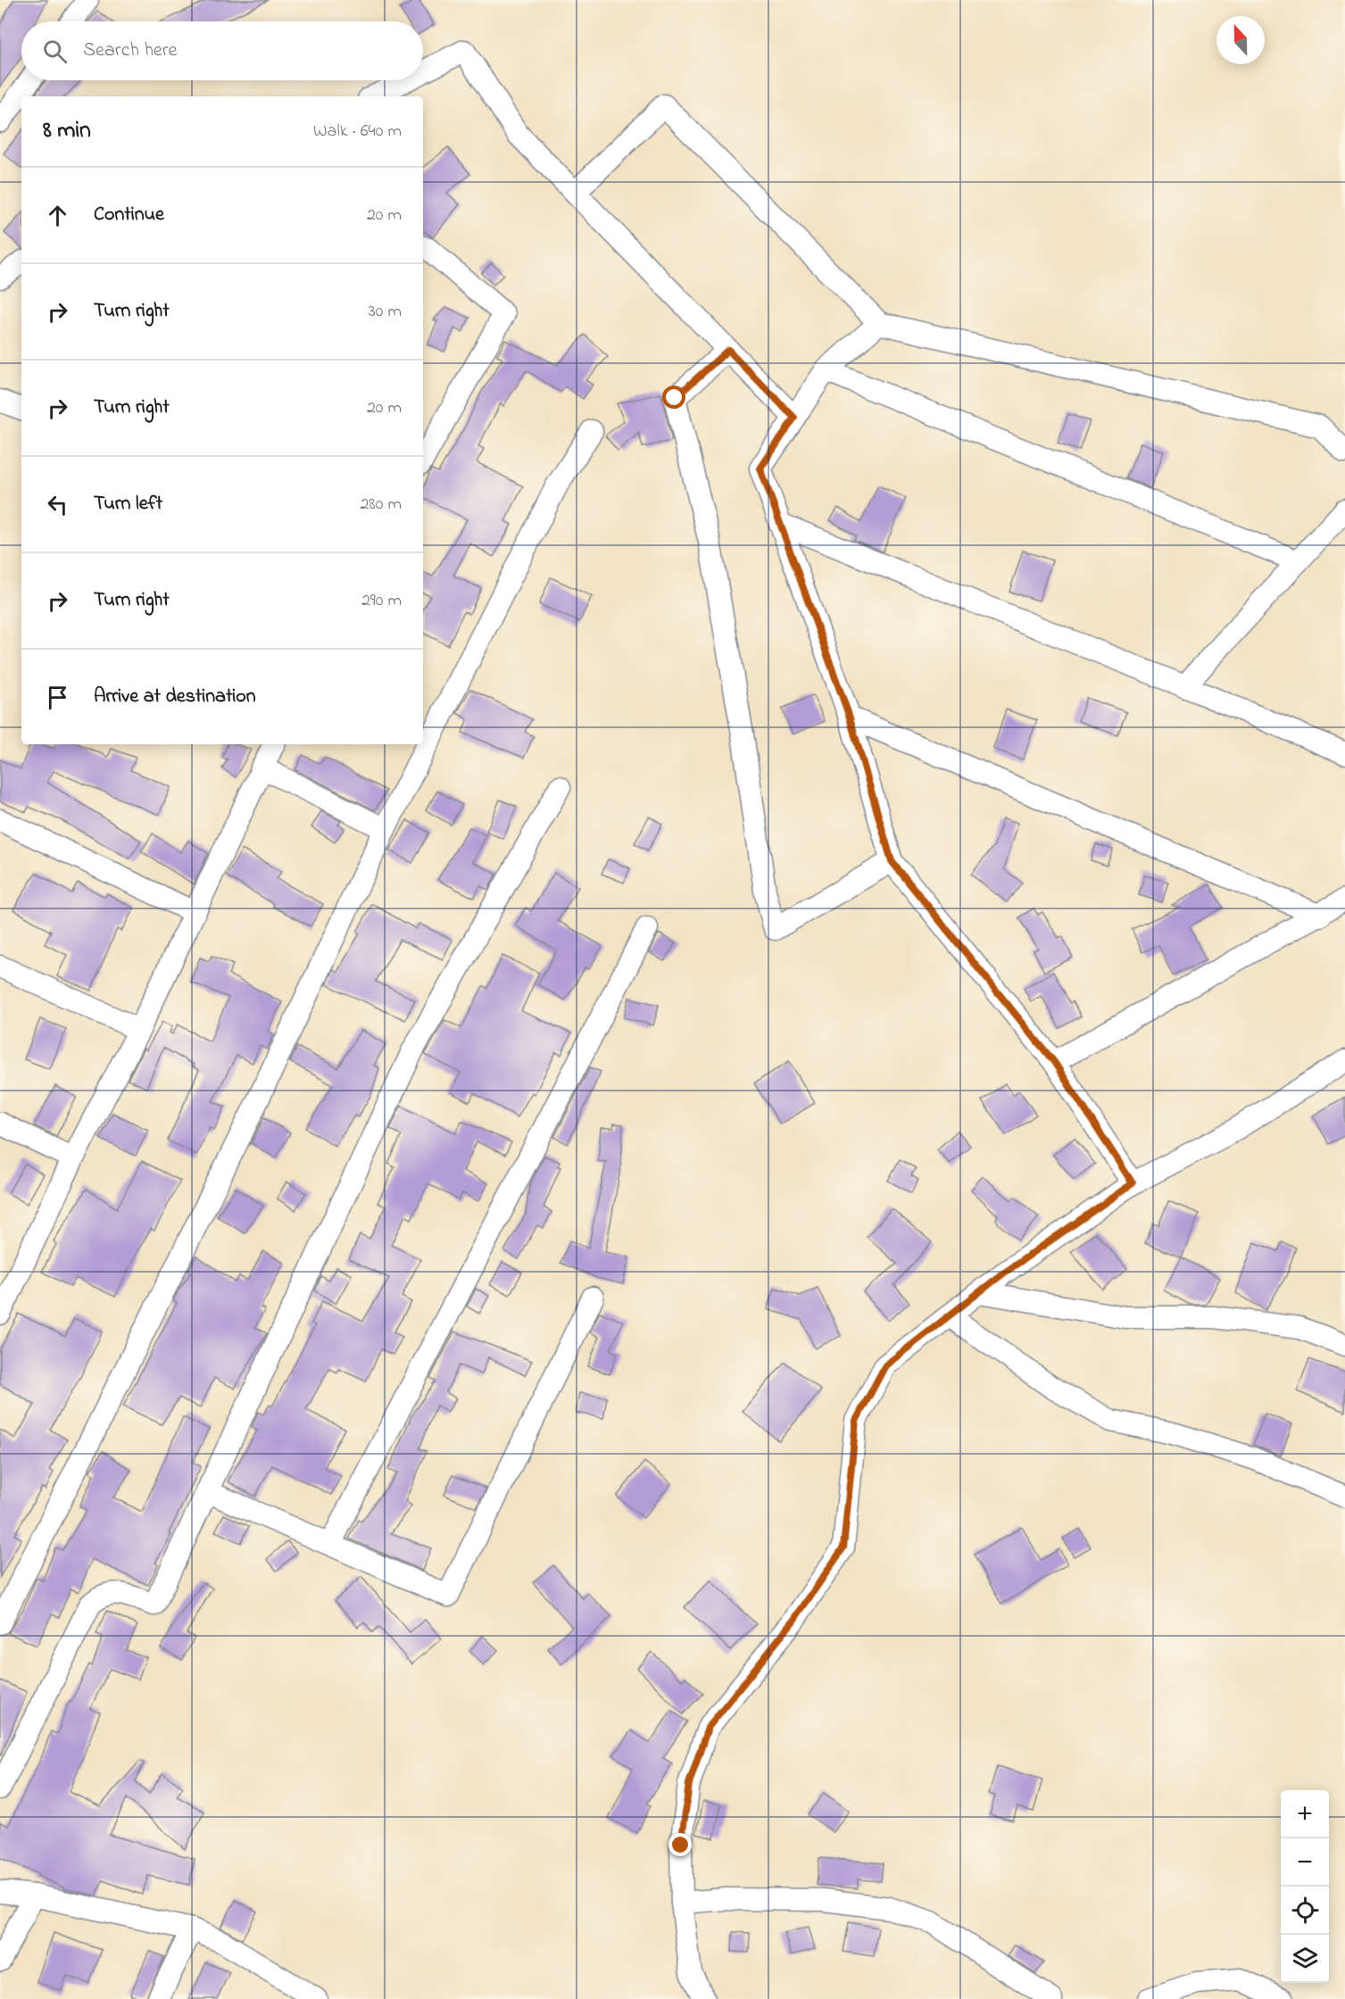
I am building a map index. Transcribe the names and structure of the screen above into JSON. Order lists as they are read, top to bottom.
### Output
{
  "north": "top",
  "page": {
    "search": "Search here",
    "heading": ["8 min", "Walk · 640 m"],
    "list": [
      ["Continue", "20 m"],
      ["Turn right", "30 m"],
      ["Turn right", "20 m"],
      ["Turn left", "280 m"],
      ["Turn right", "290 m"],
      "Arrive at destination"
    ],
    "map_buttons": ["+", "−"]
  }
}
